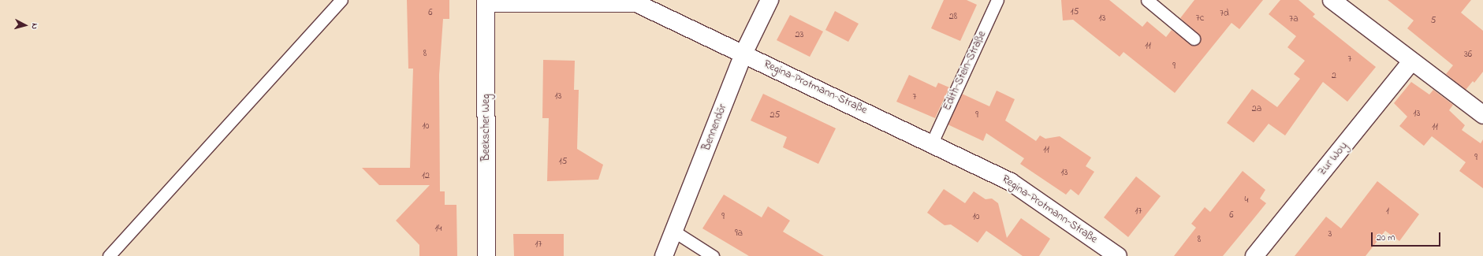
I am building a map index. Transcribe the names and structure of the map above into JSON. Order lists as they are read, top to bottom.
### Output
{
  "streets": {
    "street": [
      "Regina-Protmann-Straße",
      "Beekscher Weg",
      "Bennendör",
      "Zur Woy"
    ],
    "lane": ["Edith-Stein-Straße"]
  },
  "crossings": [
    ["Edith-Stein-Straße", "Regina-Protmann-Straße"],
    ["Regina-Protmann-Straße", "Beekscher Weg"],
    ["Regina-Protmann-Straße", "Bennendör"]
  ],
  "house_numbers": [
    "15",
    "6",
    "7d",
    "28",
    "13",
    "7c",
    "7a",
    "5",
    "23",
    "11",
    "8",
    "36",
    "7",
    "9",
    "2",
    "13",
    "7",
    "2a",
    "13",
    "25",
    "9",
    "10",
    "11",
    "11",
    "9",
    "15",
    "13",
    "12",
    "4",
    "17",
    "1",
    "6",
    "9",
    "10",
    "14",
    "9a",
    "3",
    "8",
    "17"
  ],
  "scale_bar": "20 m",
  "north": "right"
}
